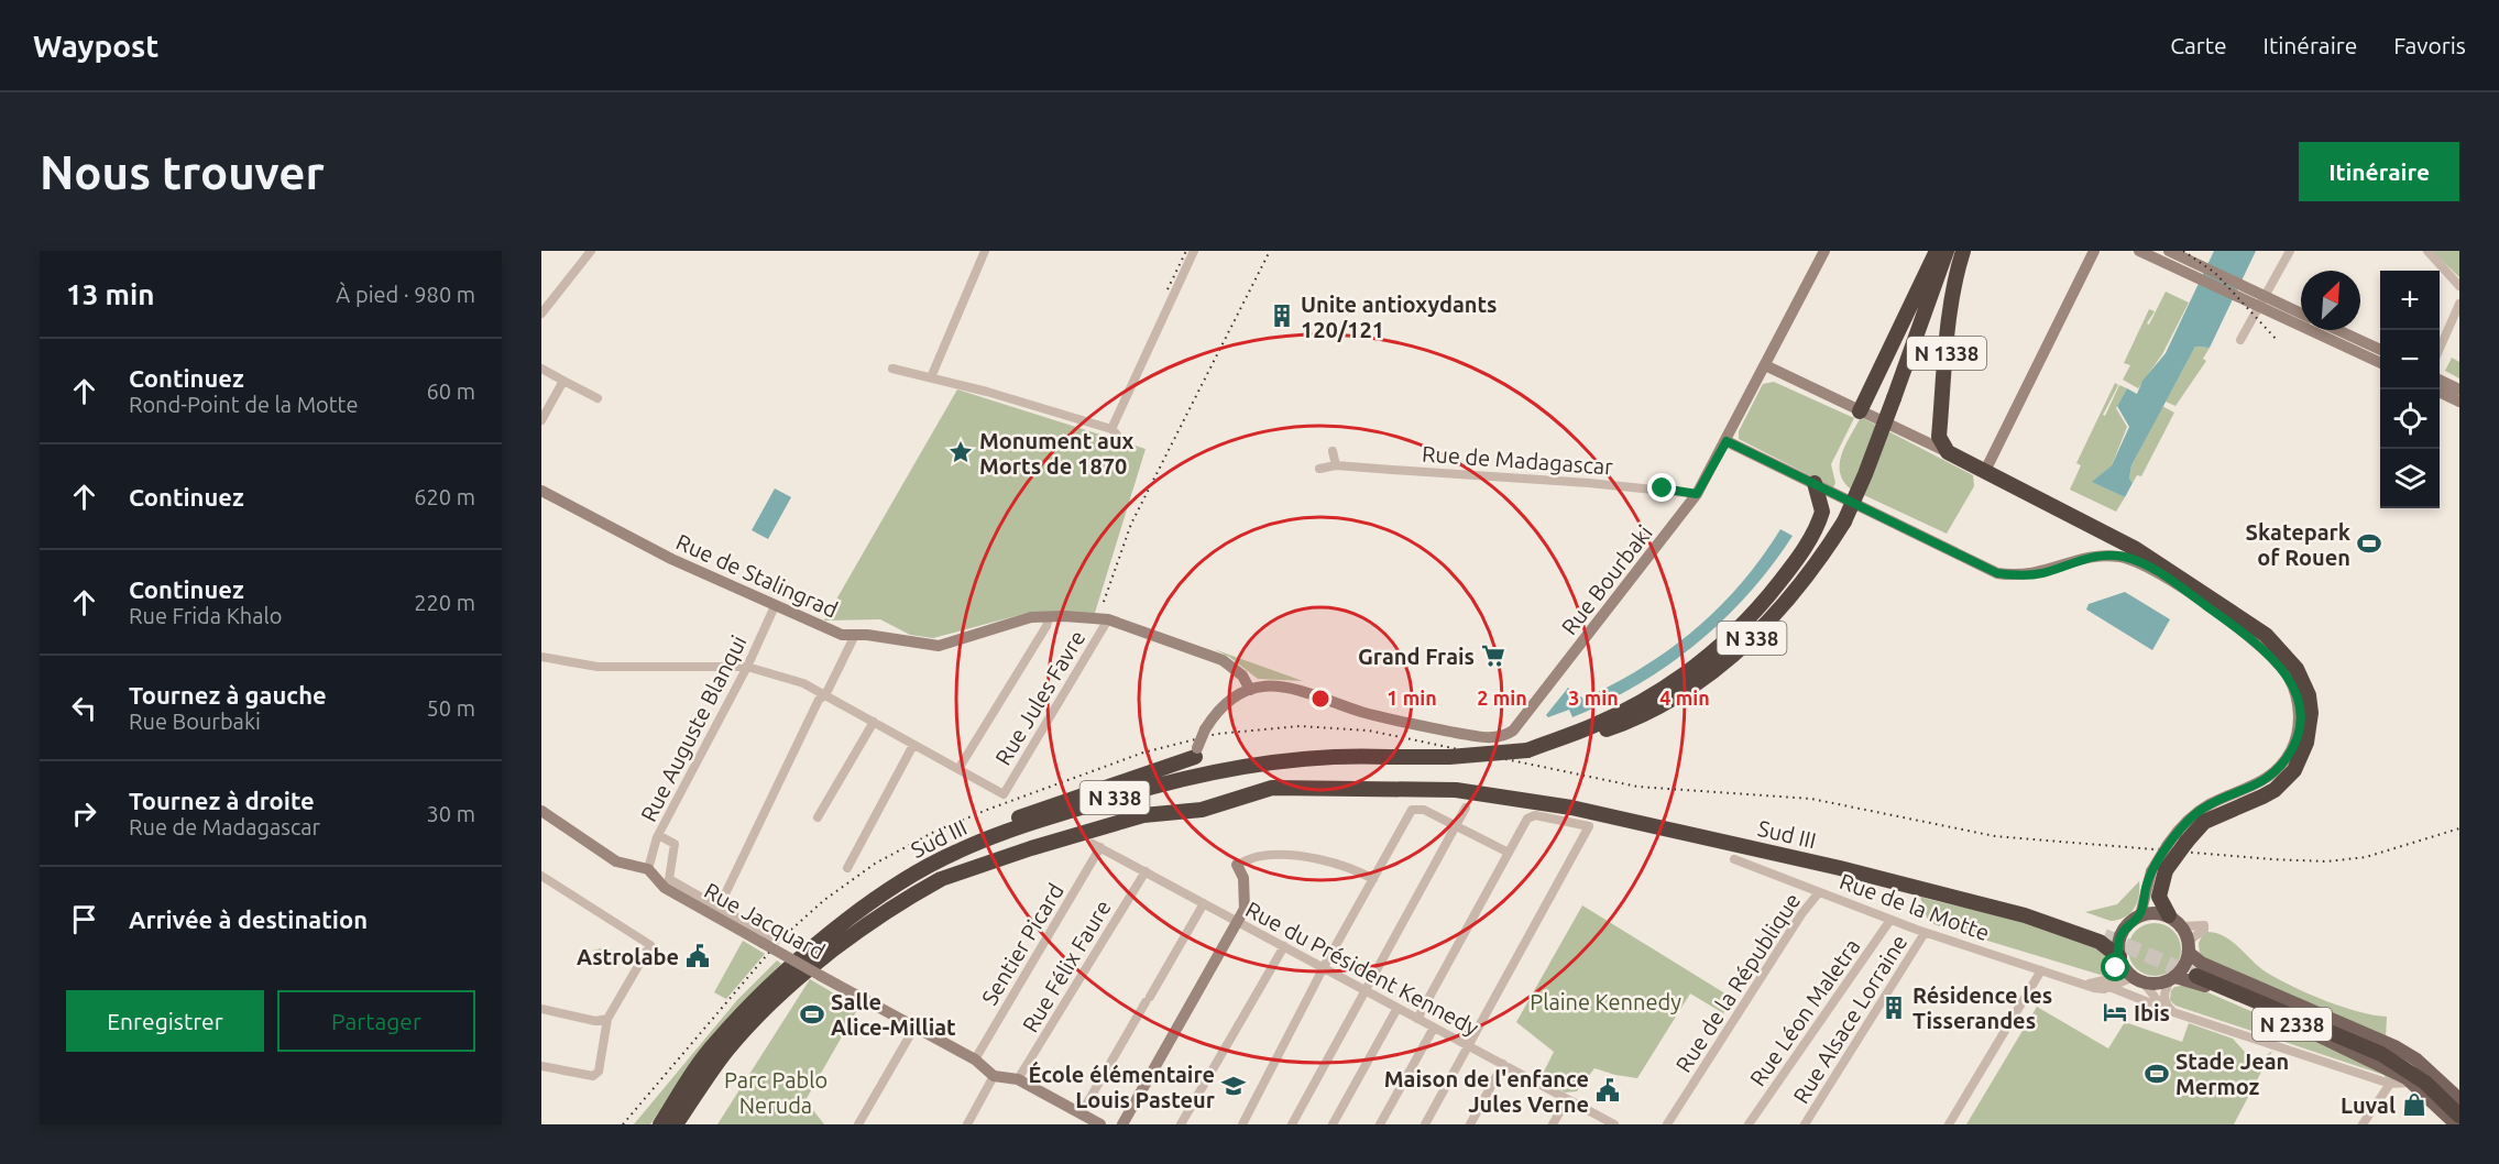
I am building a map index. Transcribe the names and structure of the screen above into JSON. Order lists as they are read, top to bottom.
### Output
{
  "streets": {
    "highway": [
      "N 1338",
      "N 338",
      "Sud III",
      "N 2338"
    ],
    "street": [
      "Rue de Madagascar",
      "Rue de Stalingrad",
      "Rue Bourbaki",
      "Rue Jules Favre",
      "Rue Auguste Blanqui",
      "Rue de la Motte",
      "Rue Jacquard",
      "Sentier Picard",
      "Rue Félix Faure",
      "Rue du Président Kennedy",
      "Rue de la République",
      "Rue Léon Maletra",
      "Rue Alsace Lorraine"
    ]
  },
  "crossings": [
    ["Rue de Madagascar", "Rue Bourbaki"],
    ["Rue de Stalingrad", "Rue Bourbaki"],
    ["Rue de Stalingrad", "Rue Jules Favre"],
    ["Rue de Stalingrad", "Rue Auguste Blanqui"],
    ["N 338", "Sud III"],
    ["Rue Auguste Blanqui", "Rue Jacquard"],
    ["Rue de la Motte", "Rue de la République"],
    ["Rue de la Motte", "Rue Léon Maletra"],
    ["Rue de la Motte", "Rue Alsace Lorraine"],
    ["Rue de la Motte", "N 2338"],
    ["Rue Jacquard", "Sentier Picard"],
    ["Sentier Picard", "Rue du Président Kennedy"],
    ["Rue Félix Faure", "Rue du Président Kennedy"]
  ],
  "parks": ["Plaine Kennedy", "Parc Pablo Neruda"],
  "places": {
    "building": ["Unite antioxydants 120/121", "Résidence les Tisserandes"],
    "place": ["Monument aux Morts de 1870"],
    "sports": ["Skatepark of Rouen", "Salle Alice-Milliat", "Stade Jean Mermoz"],
    "supermarket": ["Grand Frais"],
    "public building": ["Astrolabe", "Maison de l'enfance Jules Verne"],
    "hotel": ["Ibis"],
    "school or university": ["École élémentaire Louis Pasteur"],
    "shop": ["Luval"]
  },
  "north": "top right",
  "page": {
    "header": "Waypost",
    "nav": ["Carte", "Itinéraire", "Favoris"],
    "buttons": [
      "Itinéraire",
      ["Enregistrer", "Partager"]
    ],
    "title": "Nous trouver",
    "heading": ["13 min", "À pied · 980 m"],
    "map_buttons": ["+", "−"],
    "list": [
      ["Continuez", "Rond-Point de la Motte", "60 m"],
      ["Continuez", "620 m"],
      ["Continuez", "Rue Frida Khalo", "220 m"],
      ["Tournez à gauche", "Rue Bourbaki", "50 m"],
      ["Tournez à droite", "Rue de Madagascar", "30 m"],
      "Arrivée à destination"
    ]
  },
  "rings": [
    "1 min",
    "2 min",
    "3 min",
    "4 min"
  ]
}
